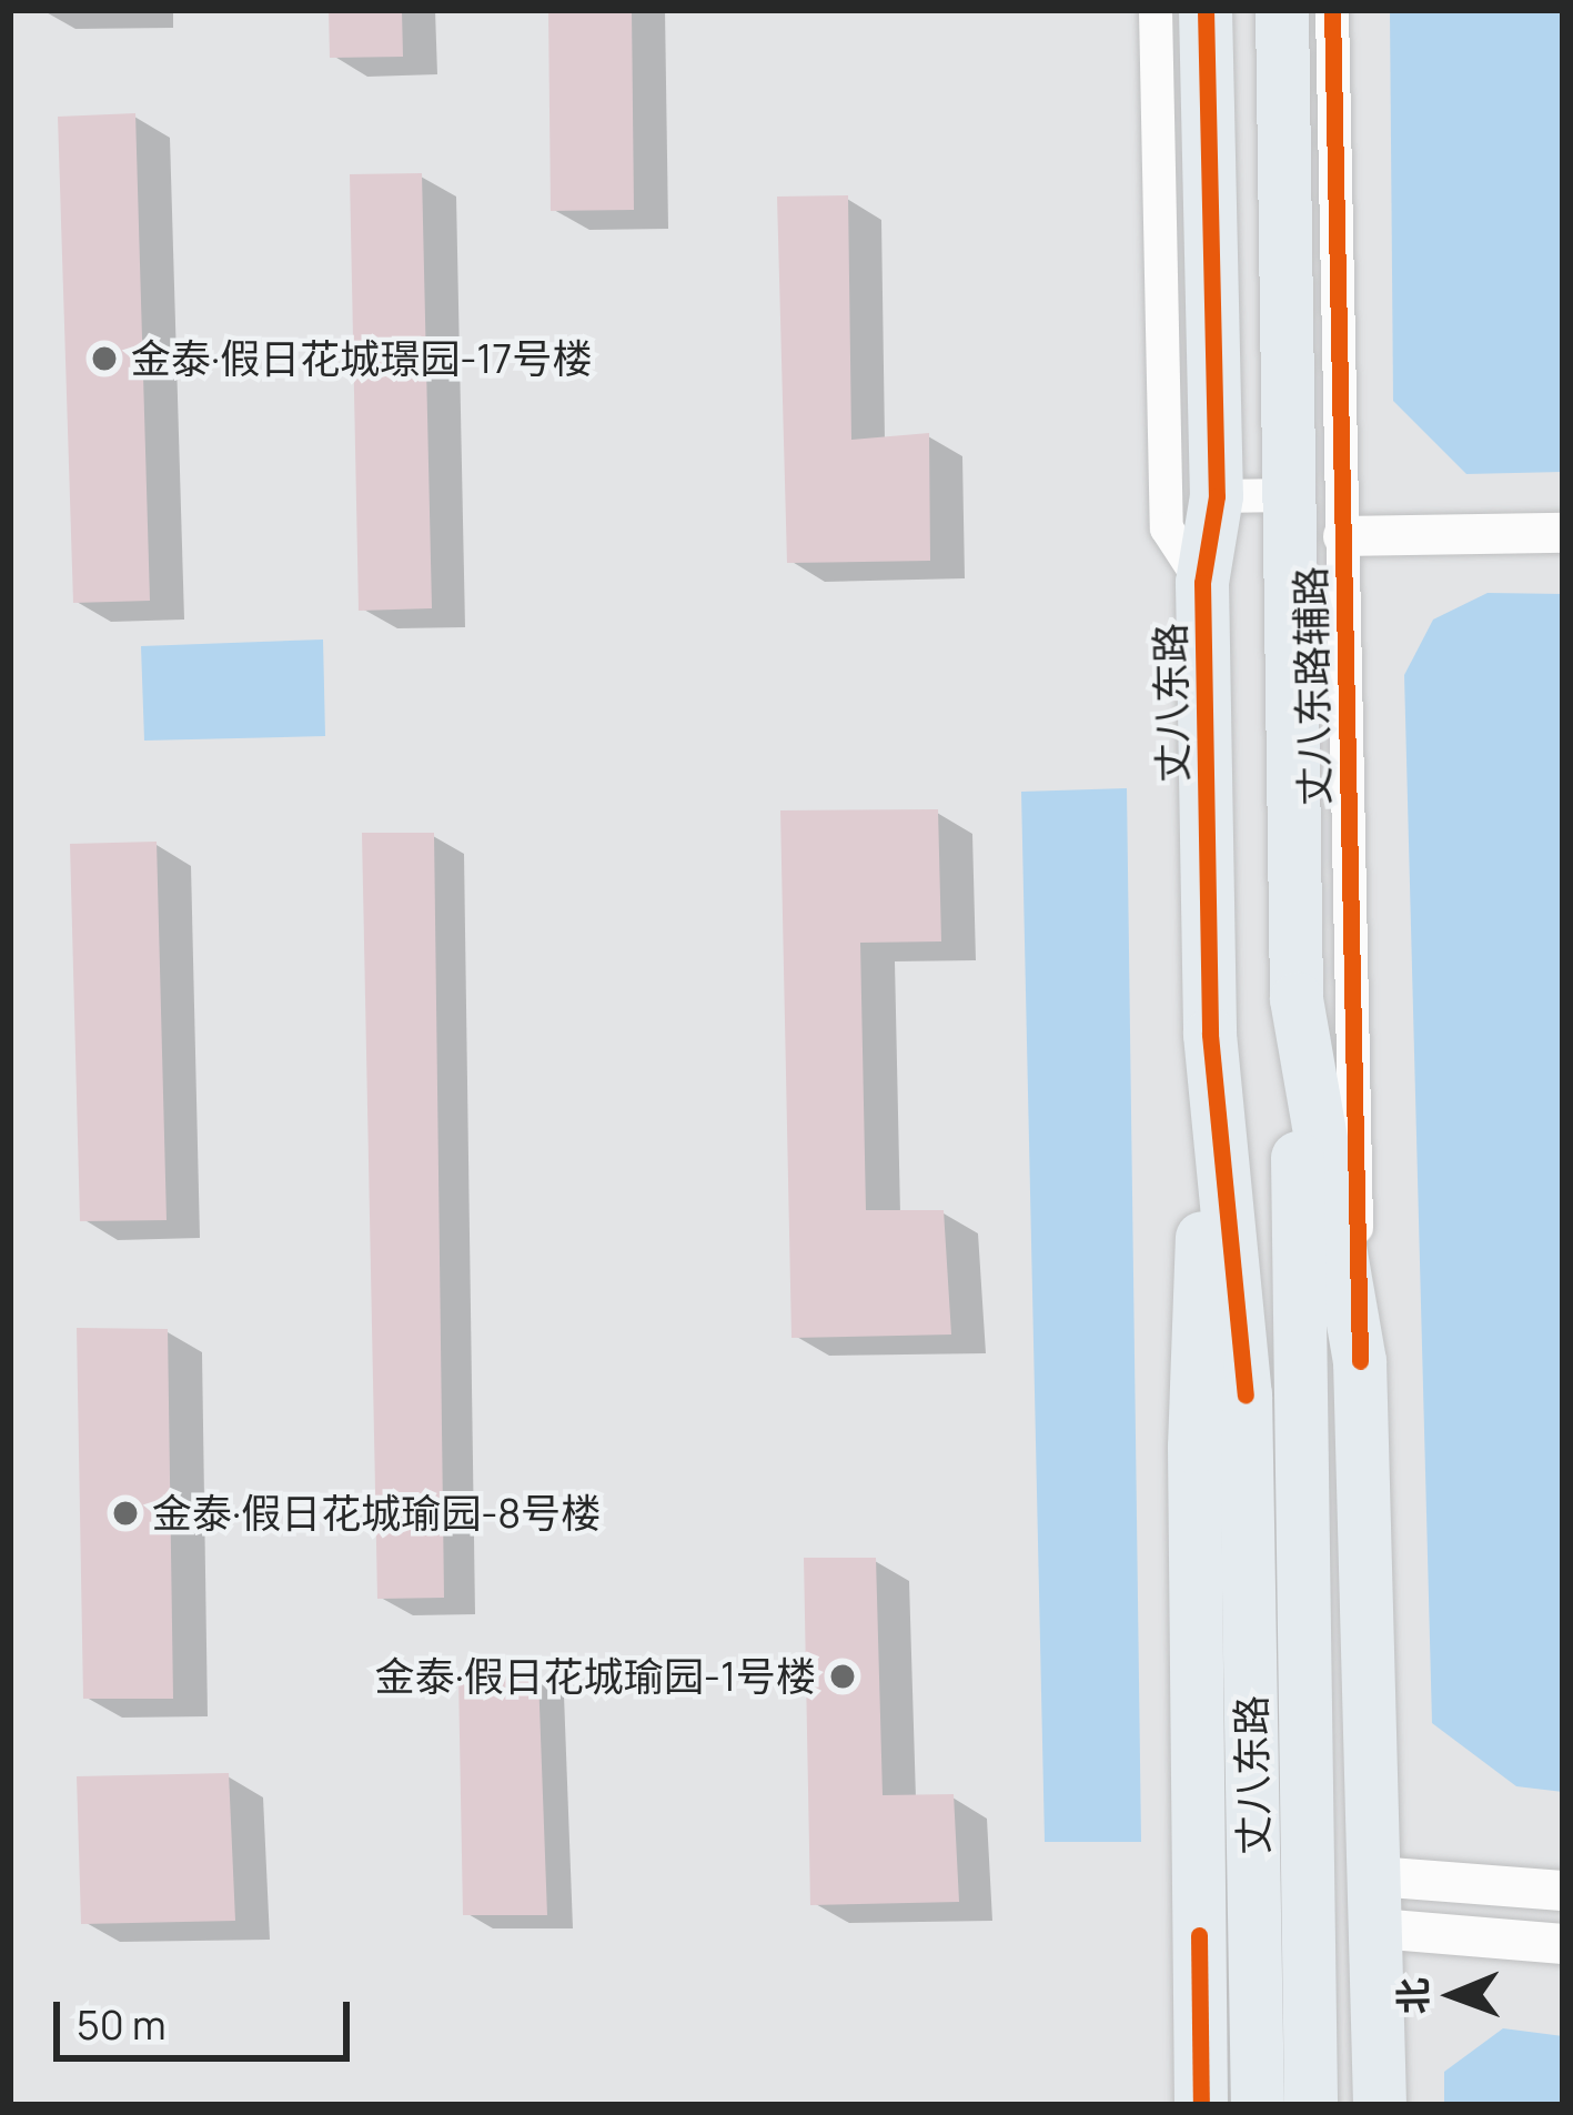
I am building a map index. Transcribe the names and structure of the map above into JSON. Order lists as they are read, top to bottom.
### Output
{
  "streets": {
    "main road": ["丈八东路"],
    "street": ["丈八东路辅路"]
  },
  "crossings": [
    ["丈八东路辅路", "丈八东路"]
  ],
  "places": ["金泰·假日花城璟园-17号楼", "金泰·假日花城瑜园-8号楼", "金泰·假日花城瑜园-1号楼"],
  "scale_bar": "50 m",
  "north": "left"
}
